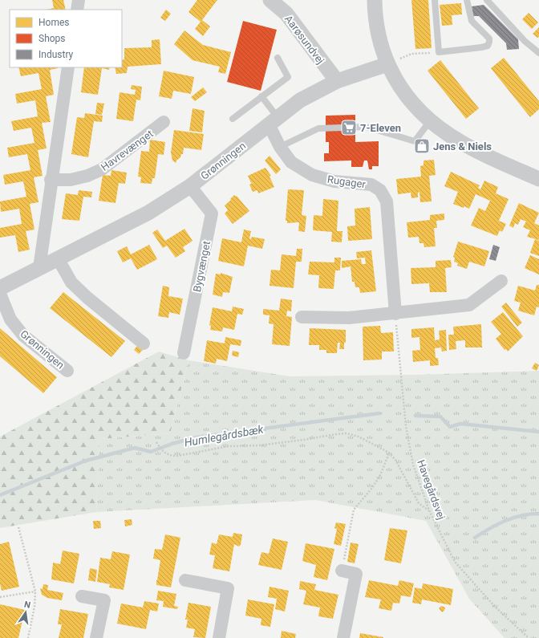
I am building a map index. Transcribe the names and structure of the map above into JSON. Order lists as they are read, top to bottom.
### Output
{
  "streets": {
    "street": [
      "Aarøsundvej",
      "Havrevænget",
      "Grønningen",
      "Rugager",
      "Bygvænget"
    ],
    "path": ["Havegårdsvej"]
  },
  "crossings": [
    ["Aarøsundvej", "Grønningen"],
    ["Grønningen", "Rugager"],
    ["Grønningen", "Bygvænget"],
    ["Rugager", "Havegårdsvej"]
  ],
  "water": ["Humlegårdsbæk"],
  "places": {
    "supermarket": ["7-Eleven"],
    "shop": ["Jens & Niels"]
  },
  "legend": ["Homes", "Shops", "Industry"],
  "north": "top"
}
